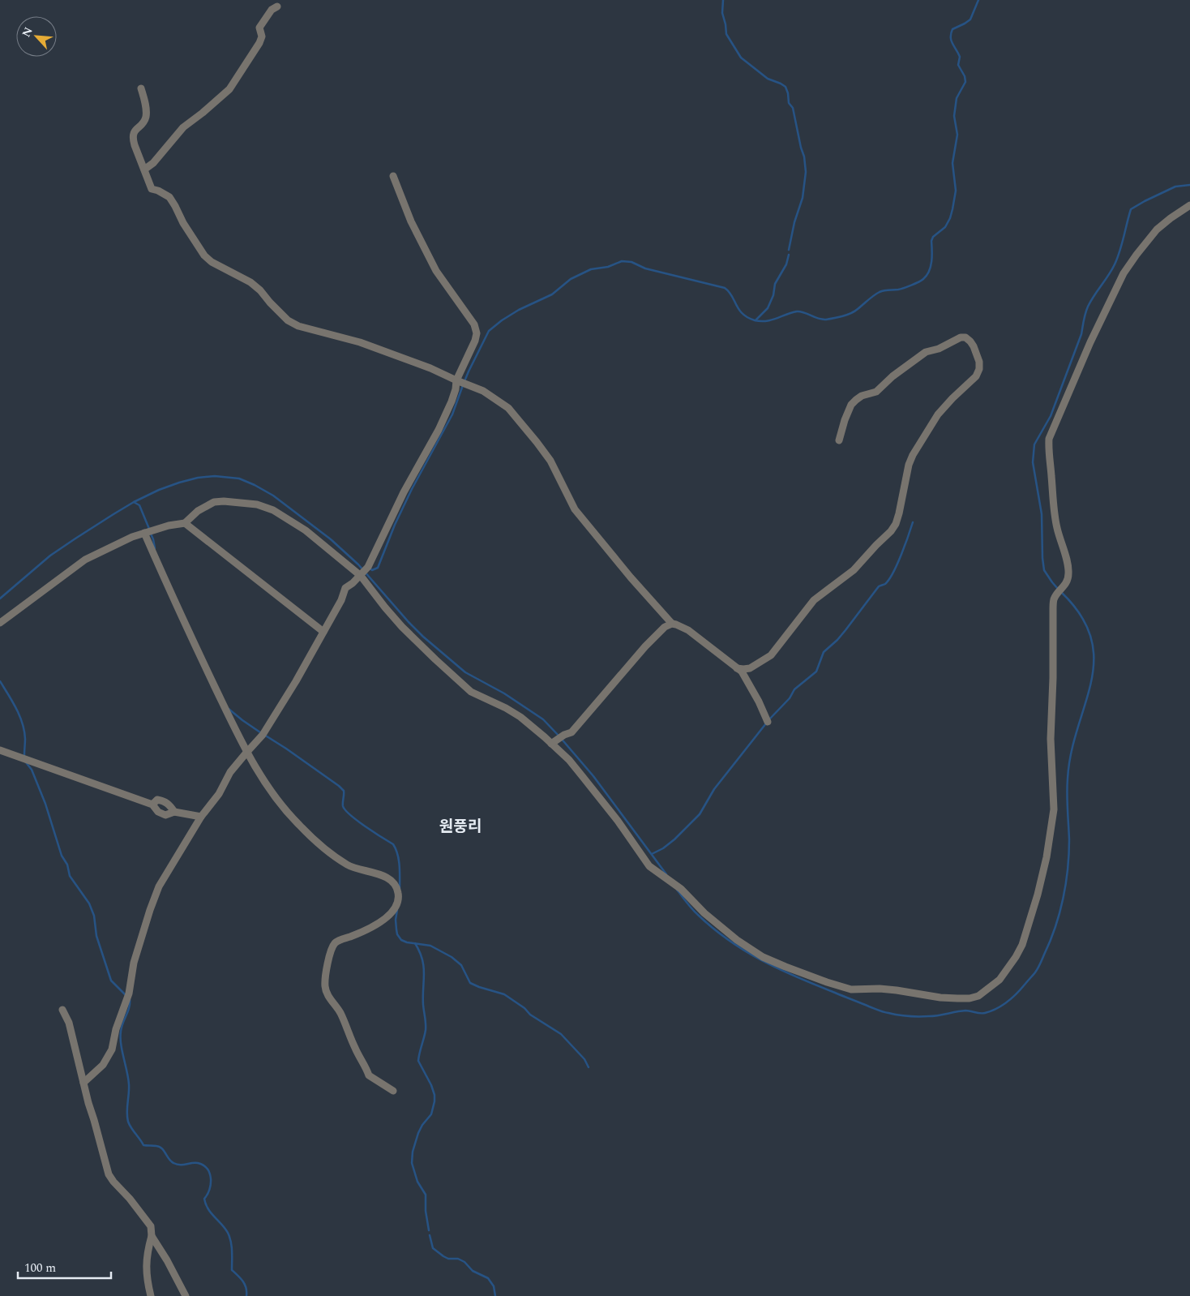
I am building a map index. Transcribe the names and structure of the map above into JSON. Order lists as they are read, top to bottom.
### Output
{
  "districts": ["원풍리"],
  "scale_bar": "100 m",
  "north": "top left"
}
